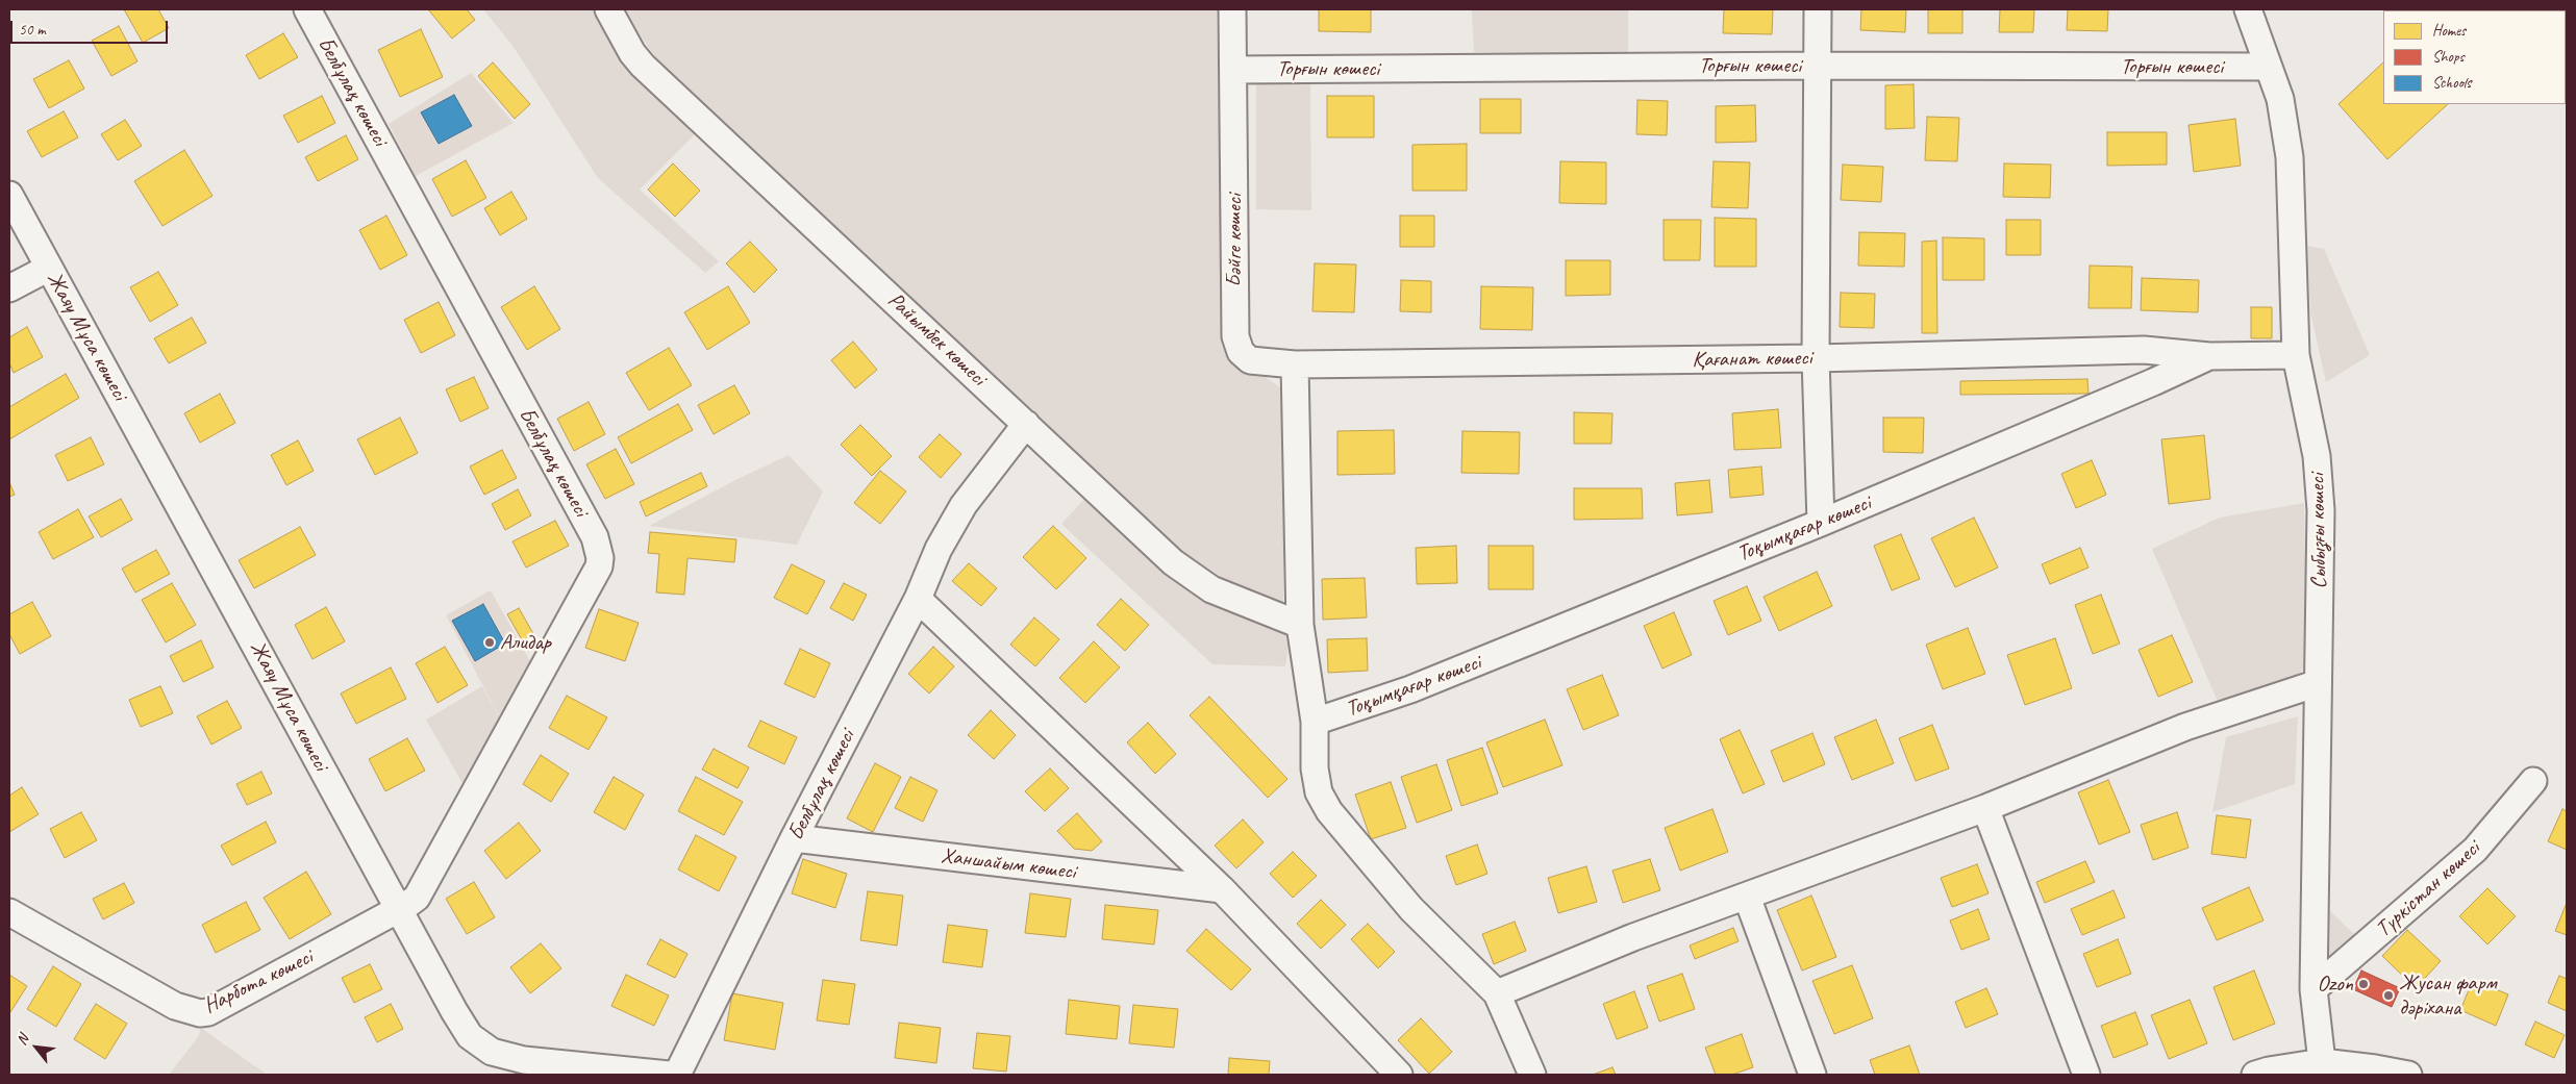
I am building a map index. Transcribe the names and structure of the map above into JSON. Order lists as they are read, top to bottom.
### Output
{
  "streets": {
    "street": [
      "Торғын көшесі",
      "Белбұлақ көшесі",
      "Бәйге көшесі",
      "Жаяу Мұса көшесі",
      "Райымбек көшесі",
      "Қағанат көшесі",
      "Тоқымқағар көшесі",
      "Сыбызғы көшесі",
      "Ханшайым көшесі",
      "Түркістан көшесі",
      "Нарбота көшесі"
    ]
  },
  "crossings": [
    ["Торғын көшесі", "Бәйге көшесі"],
    ["Торғын көшесі", "Сыбызғы көшесі"],
    ["Белбұлақ көшесі", "Жаяу Мұса көшесі"],
    ["Белбұлақ көшесі", "Райымбек көшесі"],
    ["Белбұлақ көшесі", "Ханшайым көшесі"],
    ["Белбұлақ көшесі", "Нарбота көшесі"],
    ["Бәйге көшесі", "Қағанат көшесі"],
    ["Жаяу Мұса көшесі", "Нарбота көшесі"],
    ["Қағанат көшесі", "Тоқымқағар көшесі"],
    ["Тоқымқағар көшесі", "Сыбызғы көшесі"],
    ["Сыбызғы көшесі", "Түркістан көшесі"]
  ],
  "places": ["Алидар", "Ozon", "Жусан фарм дәріхана"],
  "legend": ["Homes", "Shops", "Schools"],
  "scale_bar": "50 m",
  "north": "top left"
}
